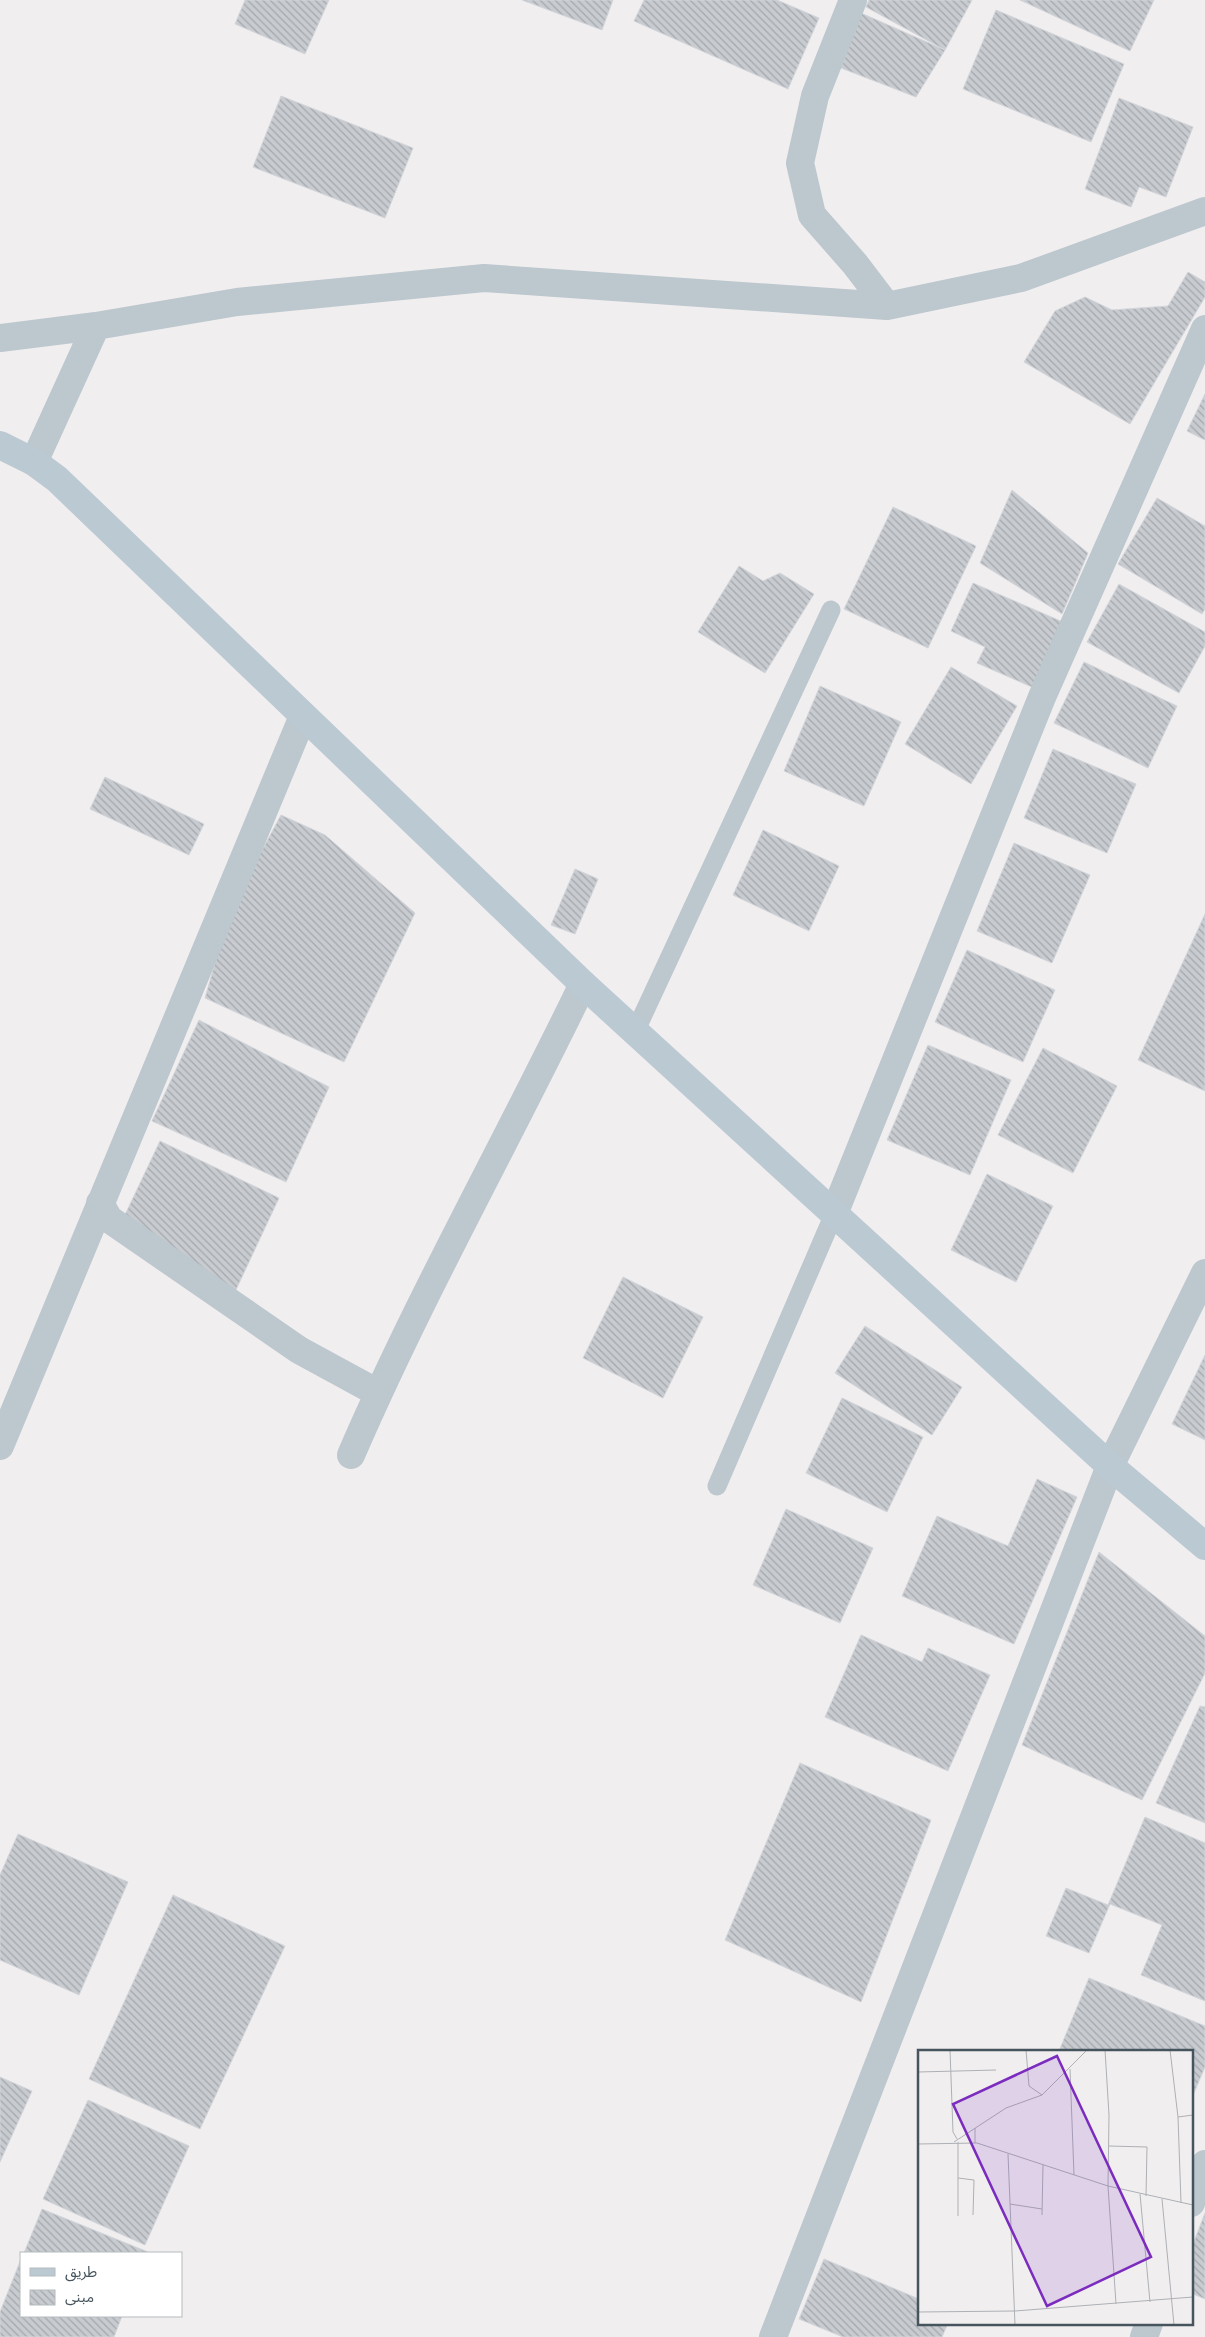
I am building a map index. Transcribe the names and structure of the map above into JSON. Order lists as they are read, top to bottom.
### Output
{
  "legend": ["طريق", "مبنى"]
}
